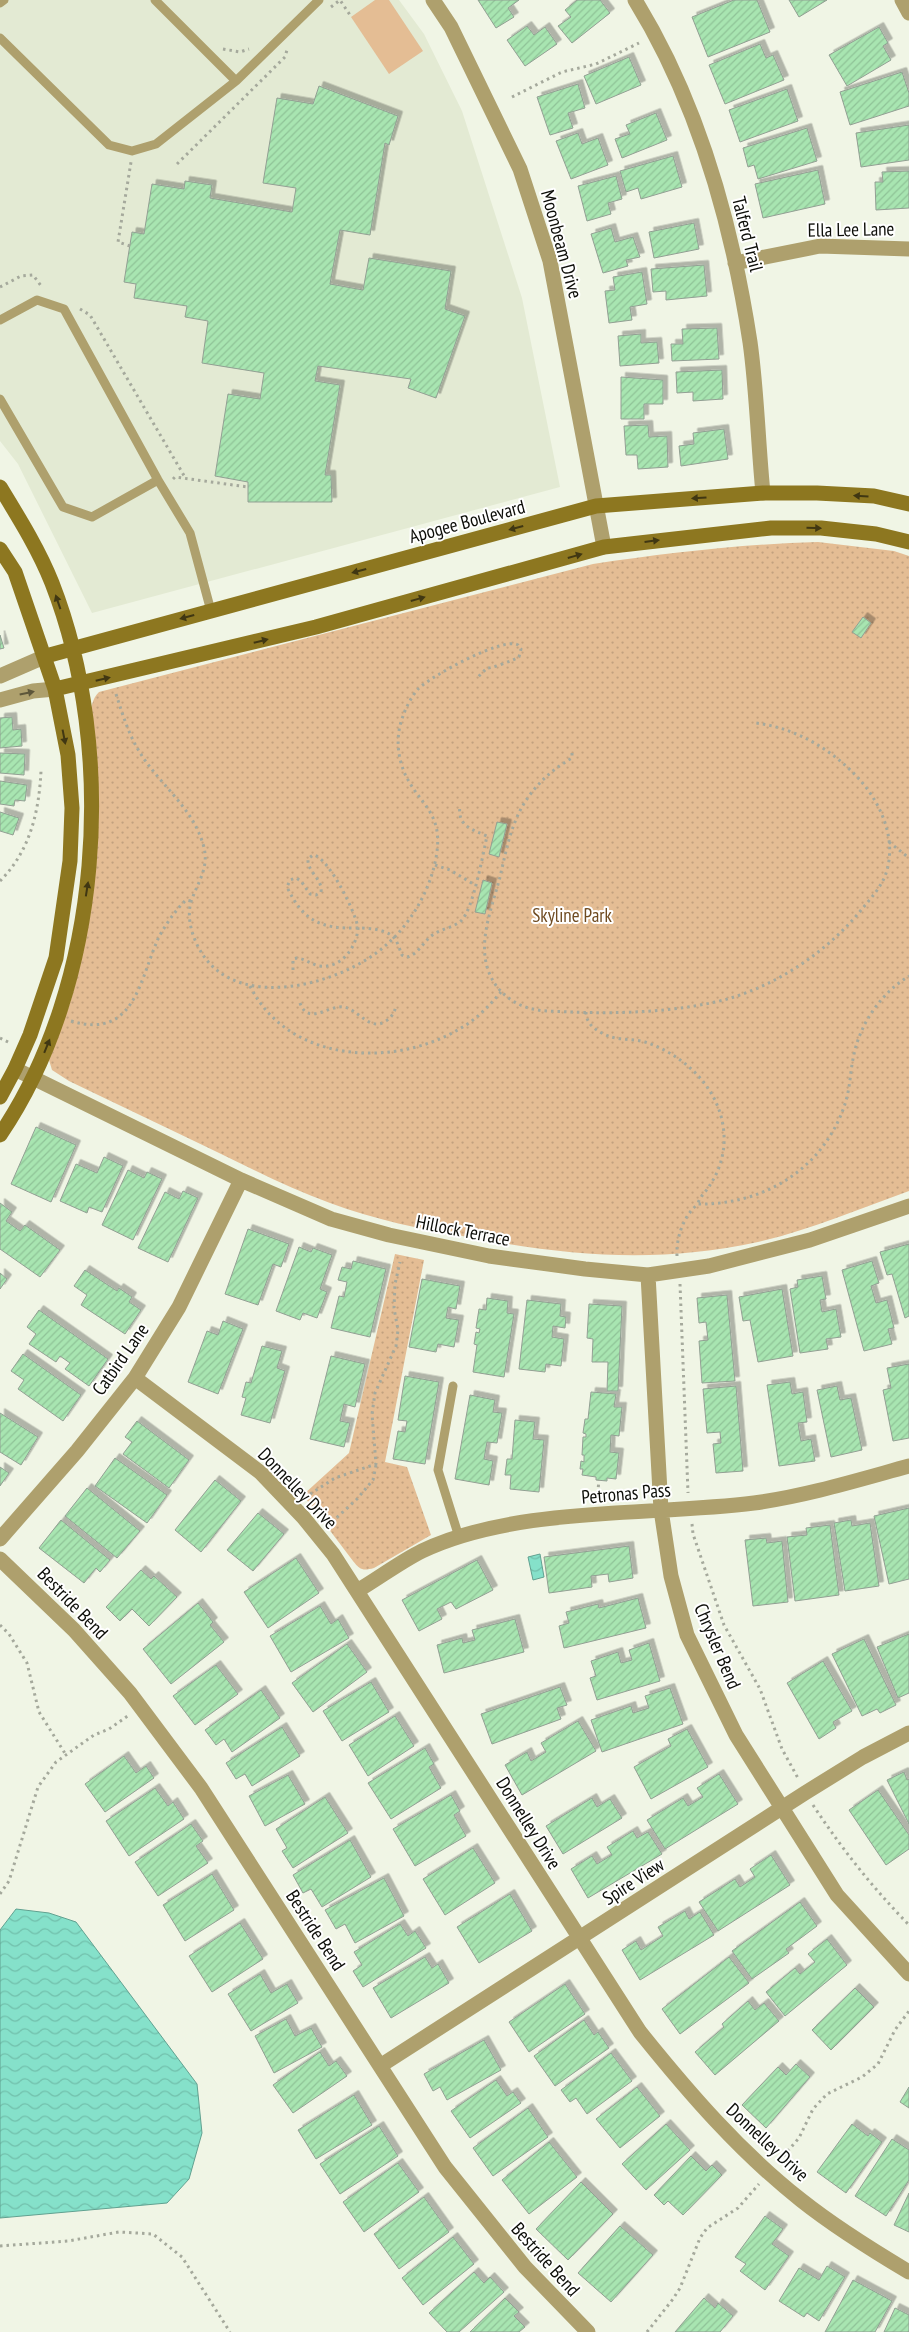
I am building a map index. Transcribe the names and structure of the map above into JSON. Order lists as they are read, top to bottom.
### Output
{
  "streets": {
    "street": [
      "Ella Lee Lane",
      "Talferd Trail",
      "Moonbeam Drive",
      "Apogee Boulevard",
      "Hillock Terrace",
      "Catbird Lane",
      "Donnelley Drive",
      "Petronas Pass",
      "Bestride Bend",
      "Chrysler Bend",
      "Spire View"
    ]
  },
  "crossings": [
    ["Ella Lee Lane", "Talferd Trail"],
    ["Talferd Trail", "Apogee Boulevard"],
    ["Moonbeam Drive", "Apogee Boulevard"],
    ["Hillock Terrace", "Catbird Lane"],
    ["Hillock Terrace", "Chrysler Bend"],
    ["Catbird Lane", "Donnelley Drive"],
    ["Donnelley Drive", "Petronas Pass"],
    ["Donnelley Drive", "Spire View"],
    ["Petronas Pass", "Chrysler Bend"],
    ["Bestride Bend", "Spire View"],
    ["Chrysler Bend", "Spire View"]
  ],
  "parks": ["Skyline Park"]
}
